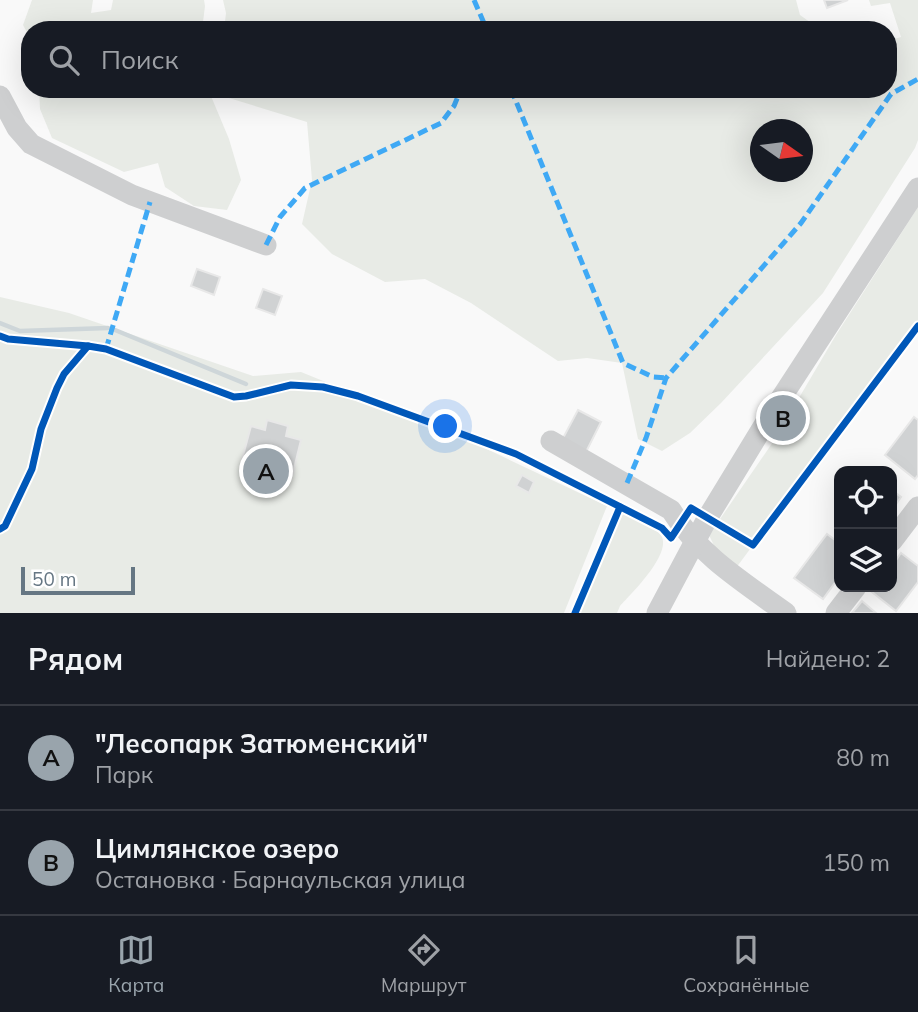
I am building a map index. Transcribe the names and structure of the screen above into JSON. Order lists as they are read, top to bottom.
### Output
{
  "scale_bar": "50 m",
  "north": "right",
  "page": {
    "search": "Поиск",
    "pins": ["B", "A"],
    "scale": "50 m",
    "heading": ["Рядом", "Найдено: 2"],
    "list": [
      {
        "mark": "A",
        "name": "\"Лесопарк Затюменский\"",
        "note": "Парк",
        "value": "80 m"
      },
      {
        "mark": "B",
        "name": "Цимлянское озеро",
        "note": "Остановка · Барнаульская улица",
        "value": "150 m"
      }
    ],
    "nav": ["Карта", "Маршрут", "Сохранённые"]
  }
}
